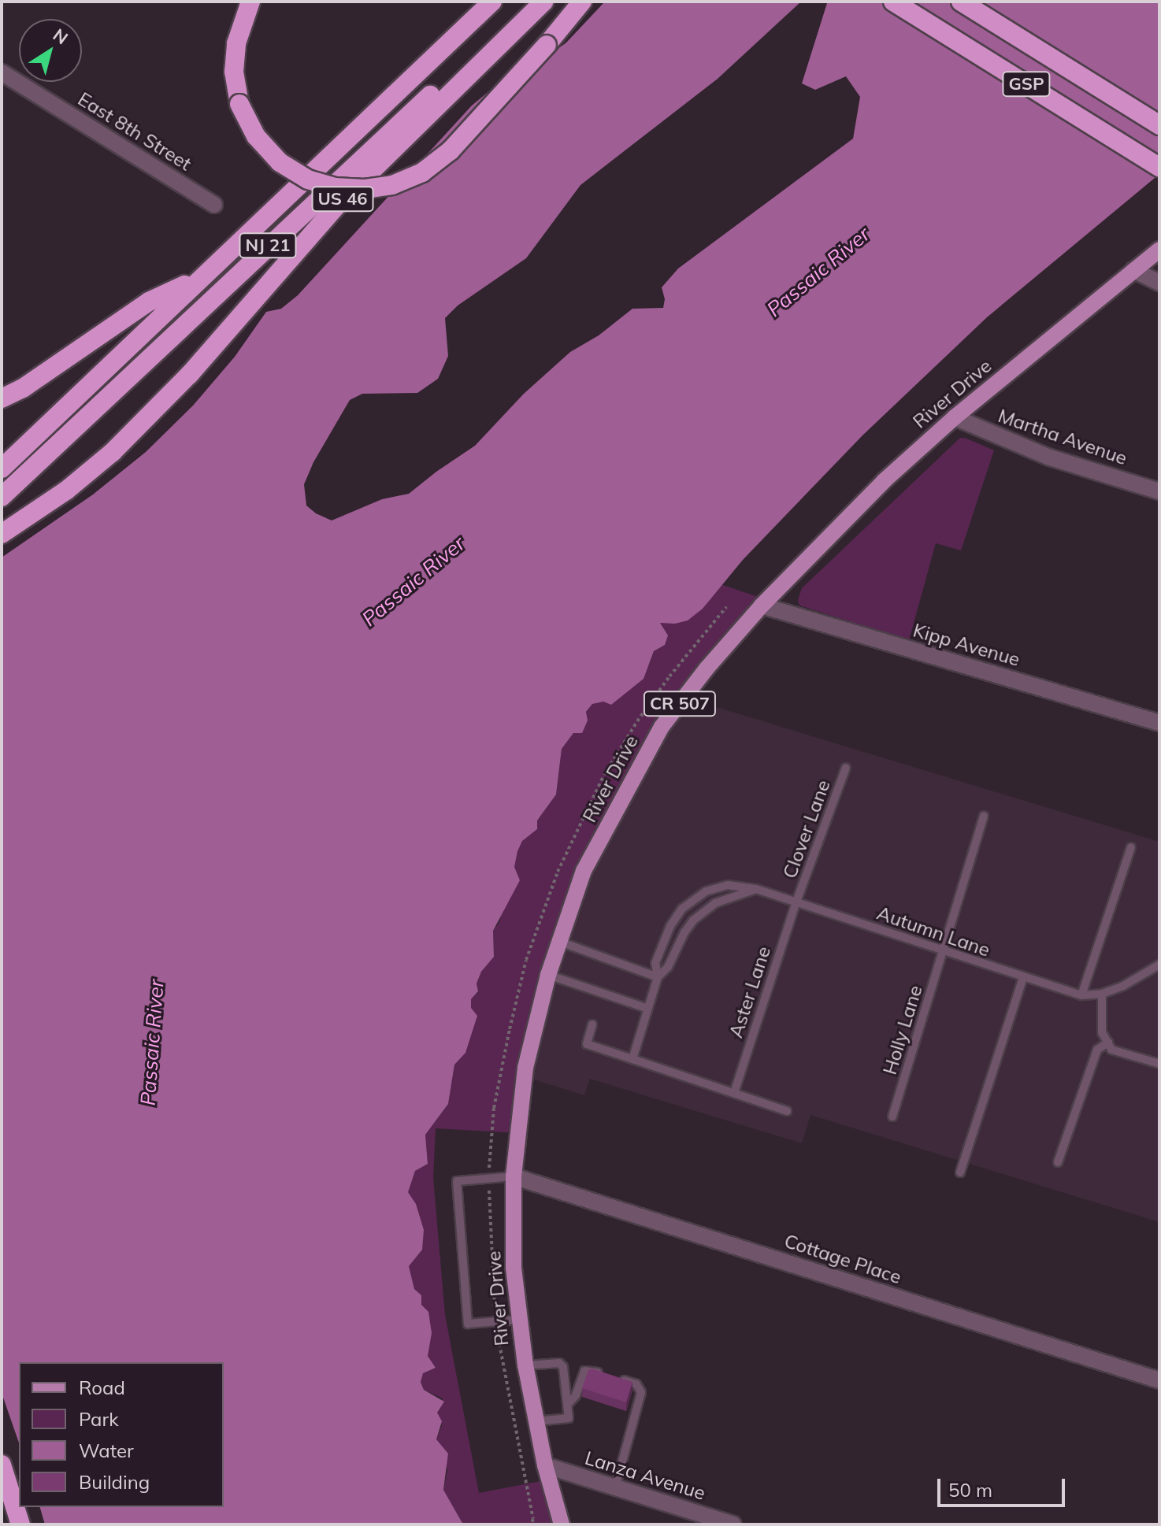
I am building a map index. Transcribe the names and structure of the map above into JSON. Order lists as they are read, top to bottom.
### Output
{
  "streets": {
    "highway": ["GSP", "US 46", "NJ 21"],
    "main road": ["River Drive", "CR 507"],
    "street": [
      "East 8th Street",
      "Martha Avenue",
      "Kipp Avenue",
      "Cottage Place",
      "Lanza Avenue"
    ],
    "lane": [
      "Clover Lane",
      "Autumn Lane",
      "Aster Lane",
      "Holly Lane"
    ]
  },
  "crossings": [
    ["US 46", "NJ 21"],
    ["River Drive", "Martha Avenue"],
    ["River Drive", "Kipp Avenue"],
    ["River Drive", "Cottage Place"],
    ["River Drive", "Lanza Avenue"],
    ["Clover Lane", "Autumn Lane"],
    ["Clover Lane", "Aster Lane"],
    ["Autumn Lane", "Aster Lane"],
    ["Autumn Lane", "Holly Lane"]
  ],
  "water": ["Passaic River"],
  "legend": [
    "Road",
    "Park",
    "Water",
    "Building"
  ],
  "scale_bar": "50 m",
  "north": "top right"
}
